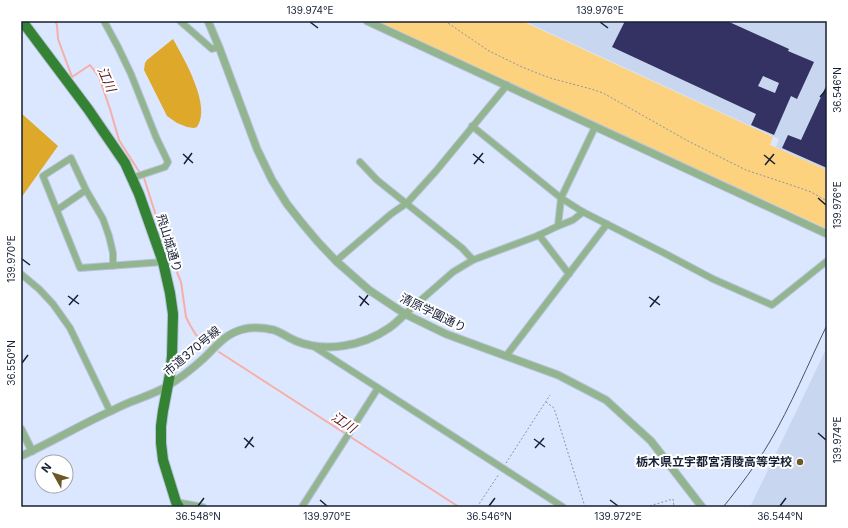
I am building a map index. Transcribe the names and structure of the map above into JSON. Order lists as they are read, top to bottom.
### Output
{
  "streets": {
    "highway": ["飛山城通り"],
    "street": ["清原学園通り", "市道370号線"]
  },
  "crossings": [
    ["飛山城通り", "市道370号線"],
    ["清原学園通り", "市道370号線"]
  ],
  "water": ["江川"],
  "places": ["栃木県立宇都宮清陵高等学校"],
  "north": "top left",
  "coordinates": [
    "139.974°E",
    "139.976°E",
    "36.546°N",
    "139.970°E",
    "36.550°N",
    "36.548°N",
    "139.972°E",
    "36.544°N"
  ]
}
